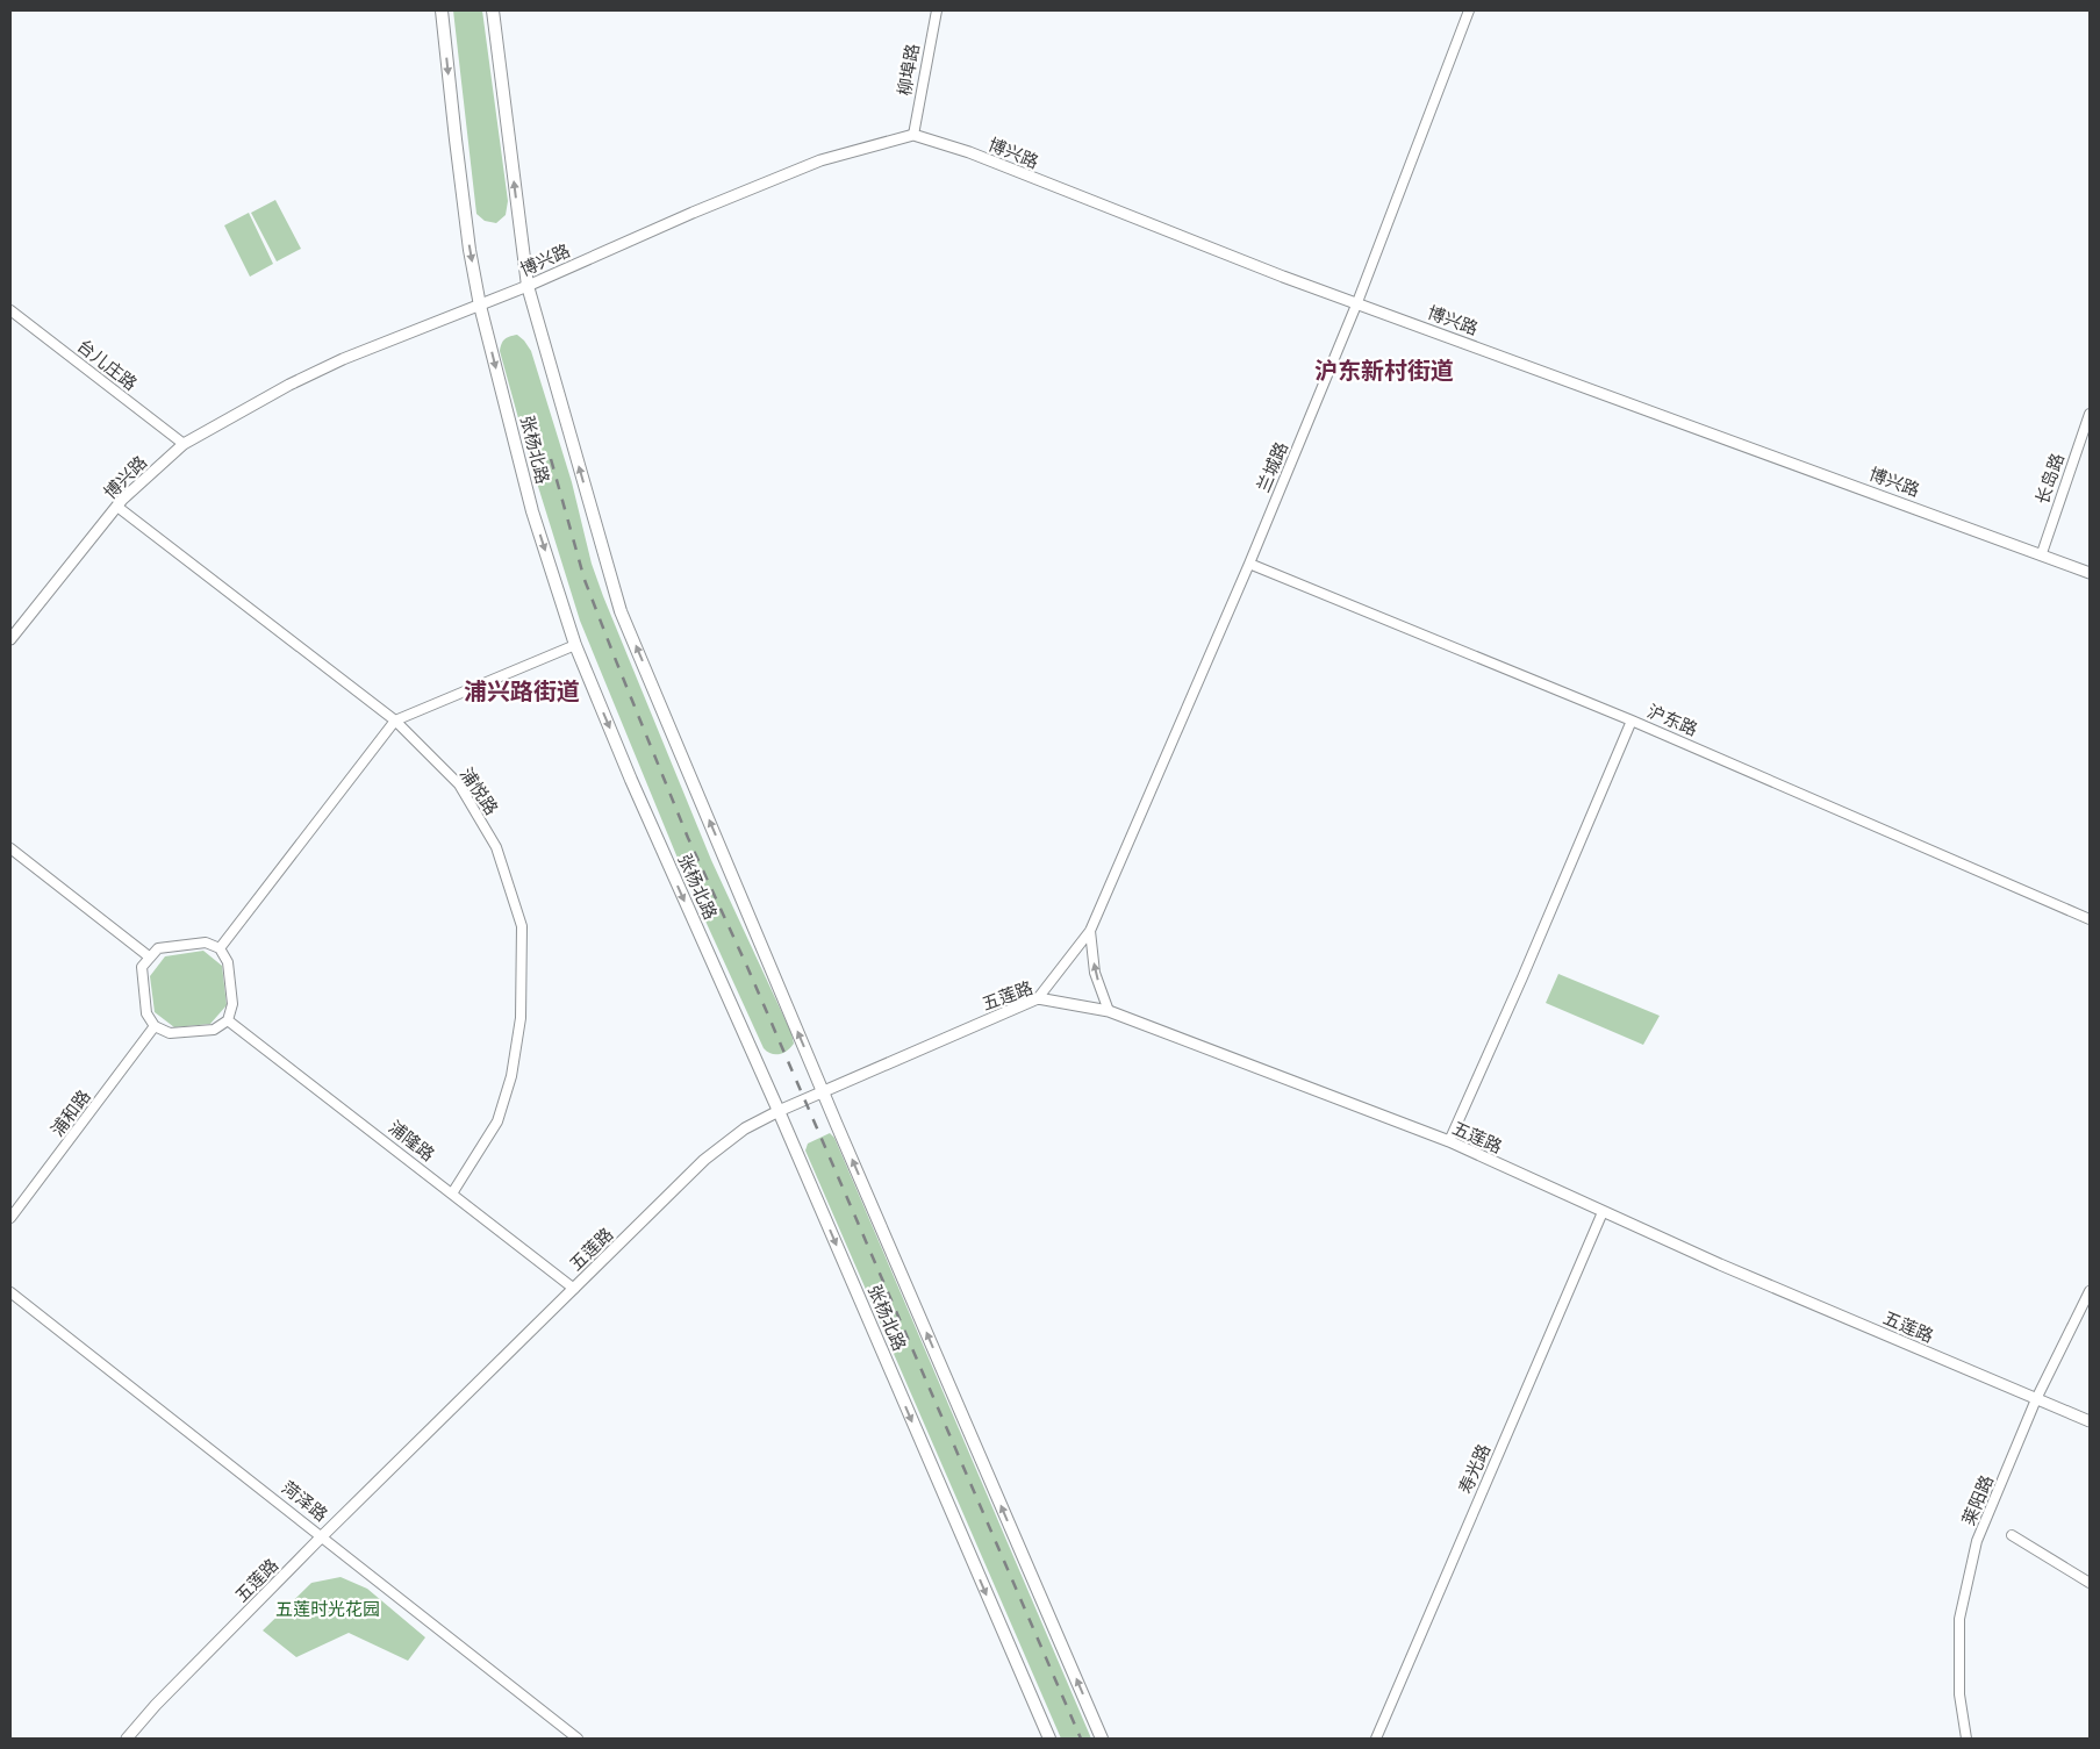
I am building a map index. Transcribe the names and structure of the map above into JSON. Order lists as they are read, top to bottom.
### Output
{
  "streets": {
    "main road": ["张杨北路"],
    "street": [
      "柳埠路",
      "博兴路",
      "台儿庄路",
      "兰城路",
      "长岛路",
      "沪东路",
      "浦悦路",
      "五莲路",
      "浦和路",
      "浦隆路",
      "寿光路",
      "莱阳路",
      "菏泽路"
    ]
  },
  "crossings": [
    ["柳埠路", "博兴路"],
    ["博兴路", "台儿庄路"],
    ["博兴路", "张杨北路"],
    ["博兴路", "兰城路"],
    ["博兴路", "长岛路"],
    ["博兴路", "浦悦路"],
    ["张杨北路", "五莲路"],
    ["兰城路", "五莲路"],
    ["沪东路", "五莲路"],
    ["浦悦路", "浦隆路"],
    ["五莲路", "浦隆路"],
    ["五莲路", "寿光路"],
    ["五莲路", "莱阳路"],
    ["五莲路", "菏泽路"],
    ["浦和路", "浦隆路"]
  ],
  "districts": ["沪东新村街道", "浦兴路街道"],
  "parks": ["五莲时光花园"]
}
